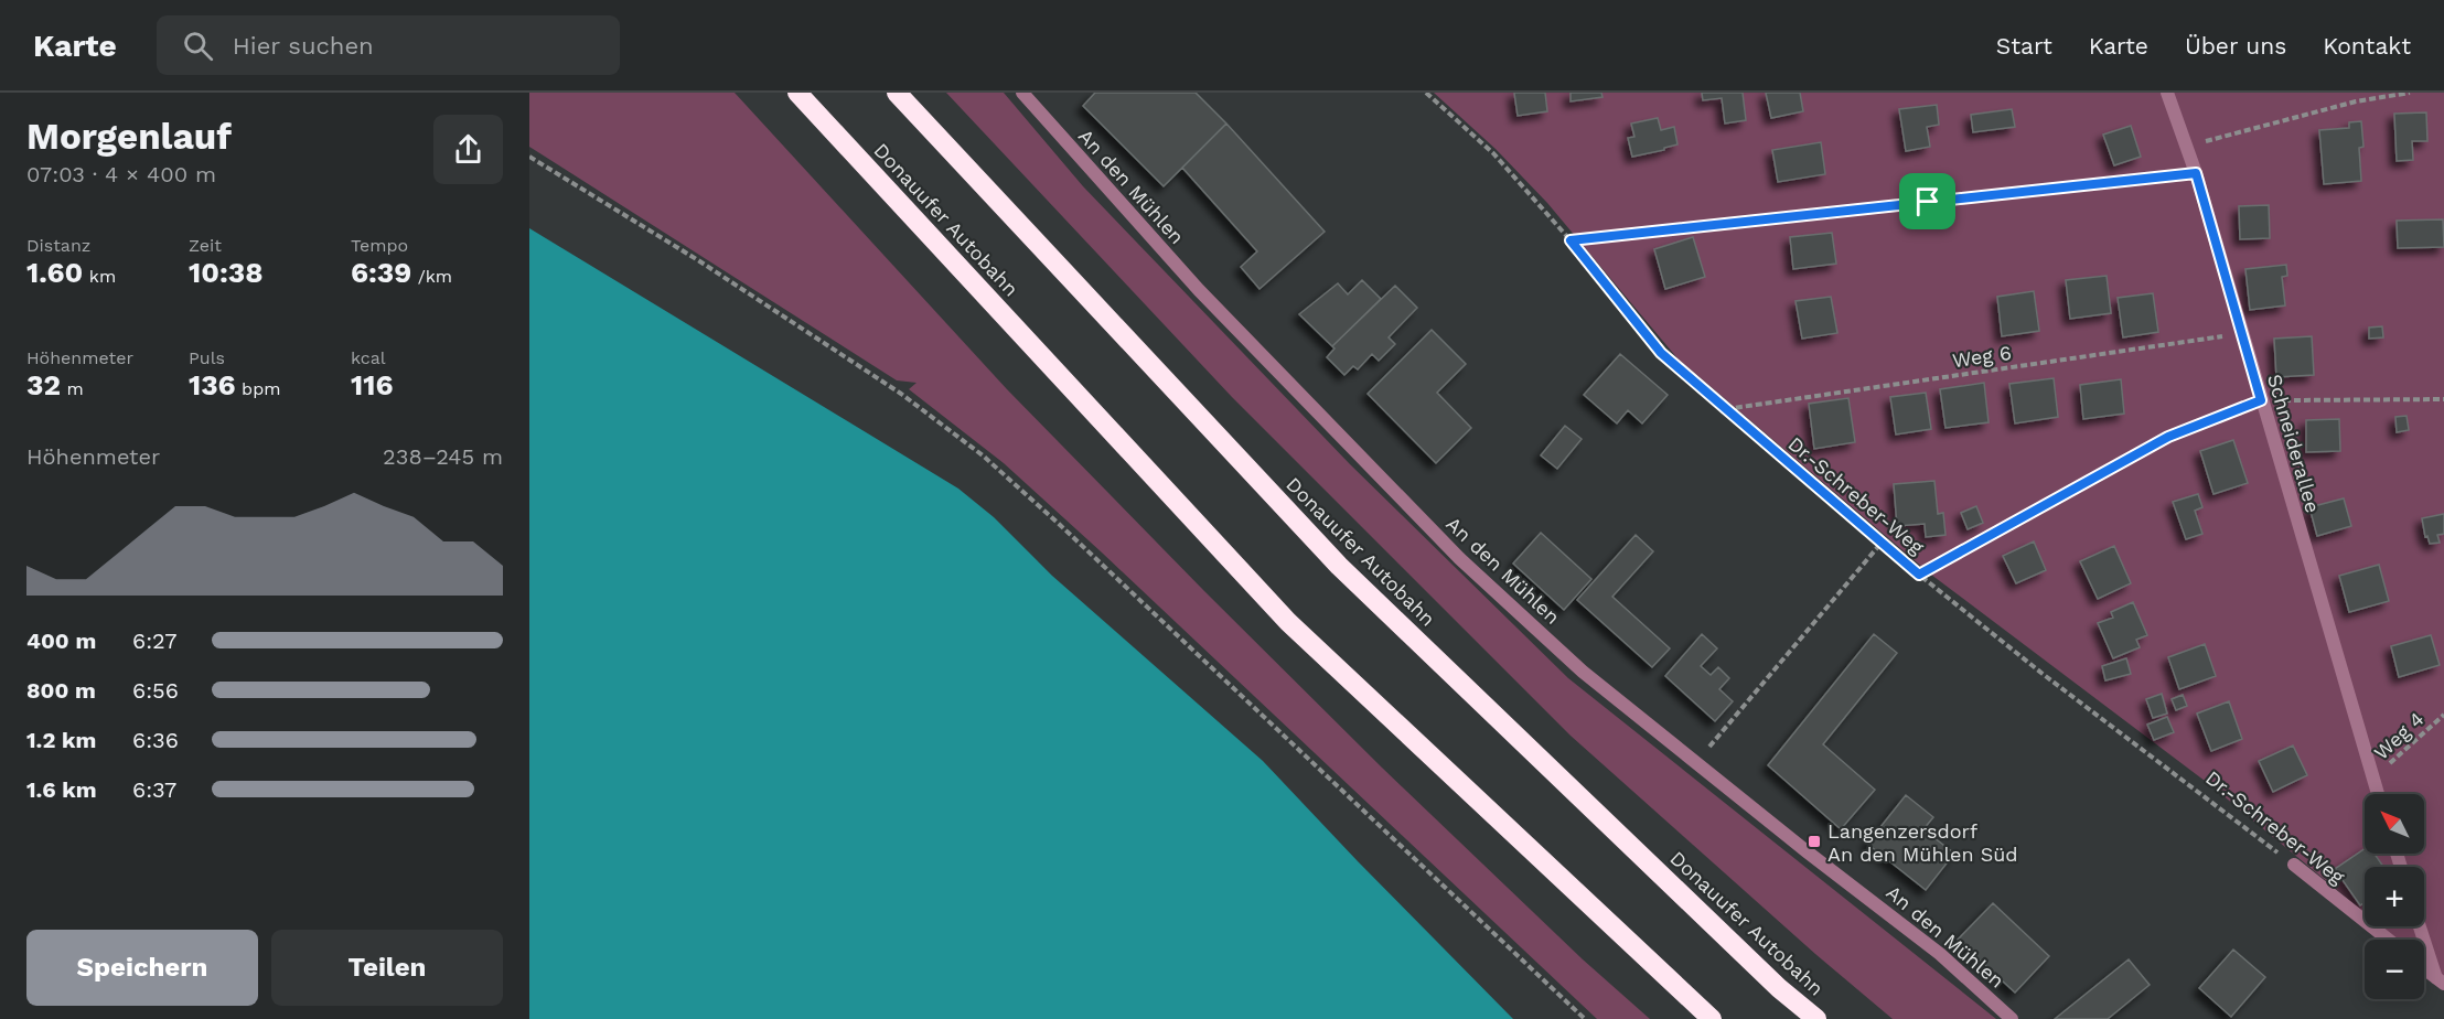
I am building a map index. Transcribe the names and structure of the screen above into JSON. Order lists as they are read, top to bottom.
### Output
{
  "streets": {
    "highway": ["Donauufer Autobahn"],
    "street": ["An den Mühlen", "Schneiderallee", "Dr.-Schreber-Weg"],
    "path": ["Weg 6", "Weg 4"]
  },
  "crossings": [
    ["Weg 6", "Schneiderallee"],
    ["Weg 6", "Dr.-Schreber-Weg"],
    ["Schneiderallee", "Weg 4"]
  ],
  "places": {
    "transit": ["Langenzersdorf An den Mühlen Süd"]
  },
  "north": "top left",
  "page": {
    "header": "Karte",
    "search": "Hier suchen",
    "nav": [
      "Start",
      "Karte",
      "Über uns",
      "Kontakt"
    ],
    "heading": ["Morgenlauf", "07:03 · 4 × 400 m"],
    "stats": [
      ["Distanz", "1.60 km"],
      ["Zeit", "10:38"],
      ["Tempo", "6:39 /km"],
      ["Höhenmeter", "32 m"],
      ["Puls", "136 bpm"],
      ["kcal", "116"]
    ],
    "chart": ["Höhenmeter", "238–245 m"],
    "list": [
      {
        "name": "400 m",
        "note": "6:27"
      },
      {
        "name": "800 m",
        "note": "6:56"
      },
      {
        "name": "1.2 km",
        "note": "6:36"
      },
      {
        "name": "1.6 km",
        "note": "6:37"
      }
    ],
    "map_buttons": ["+", "−"],
    "buttons": ["Speichern", "Teilen"]
  }
}
